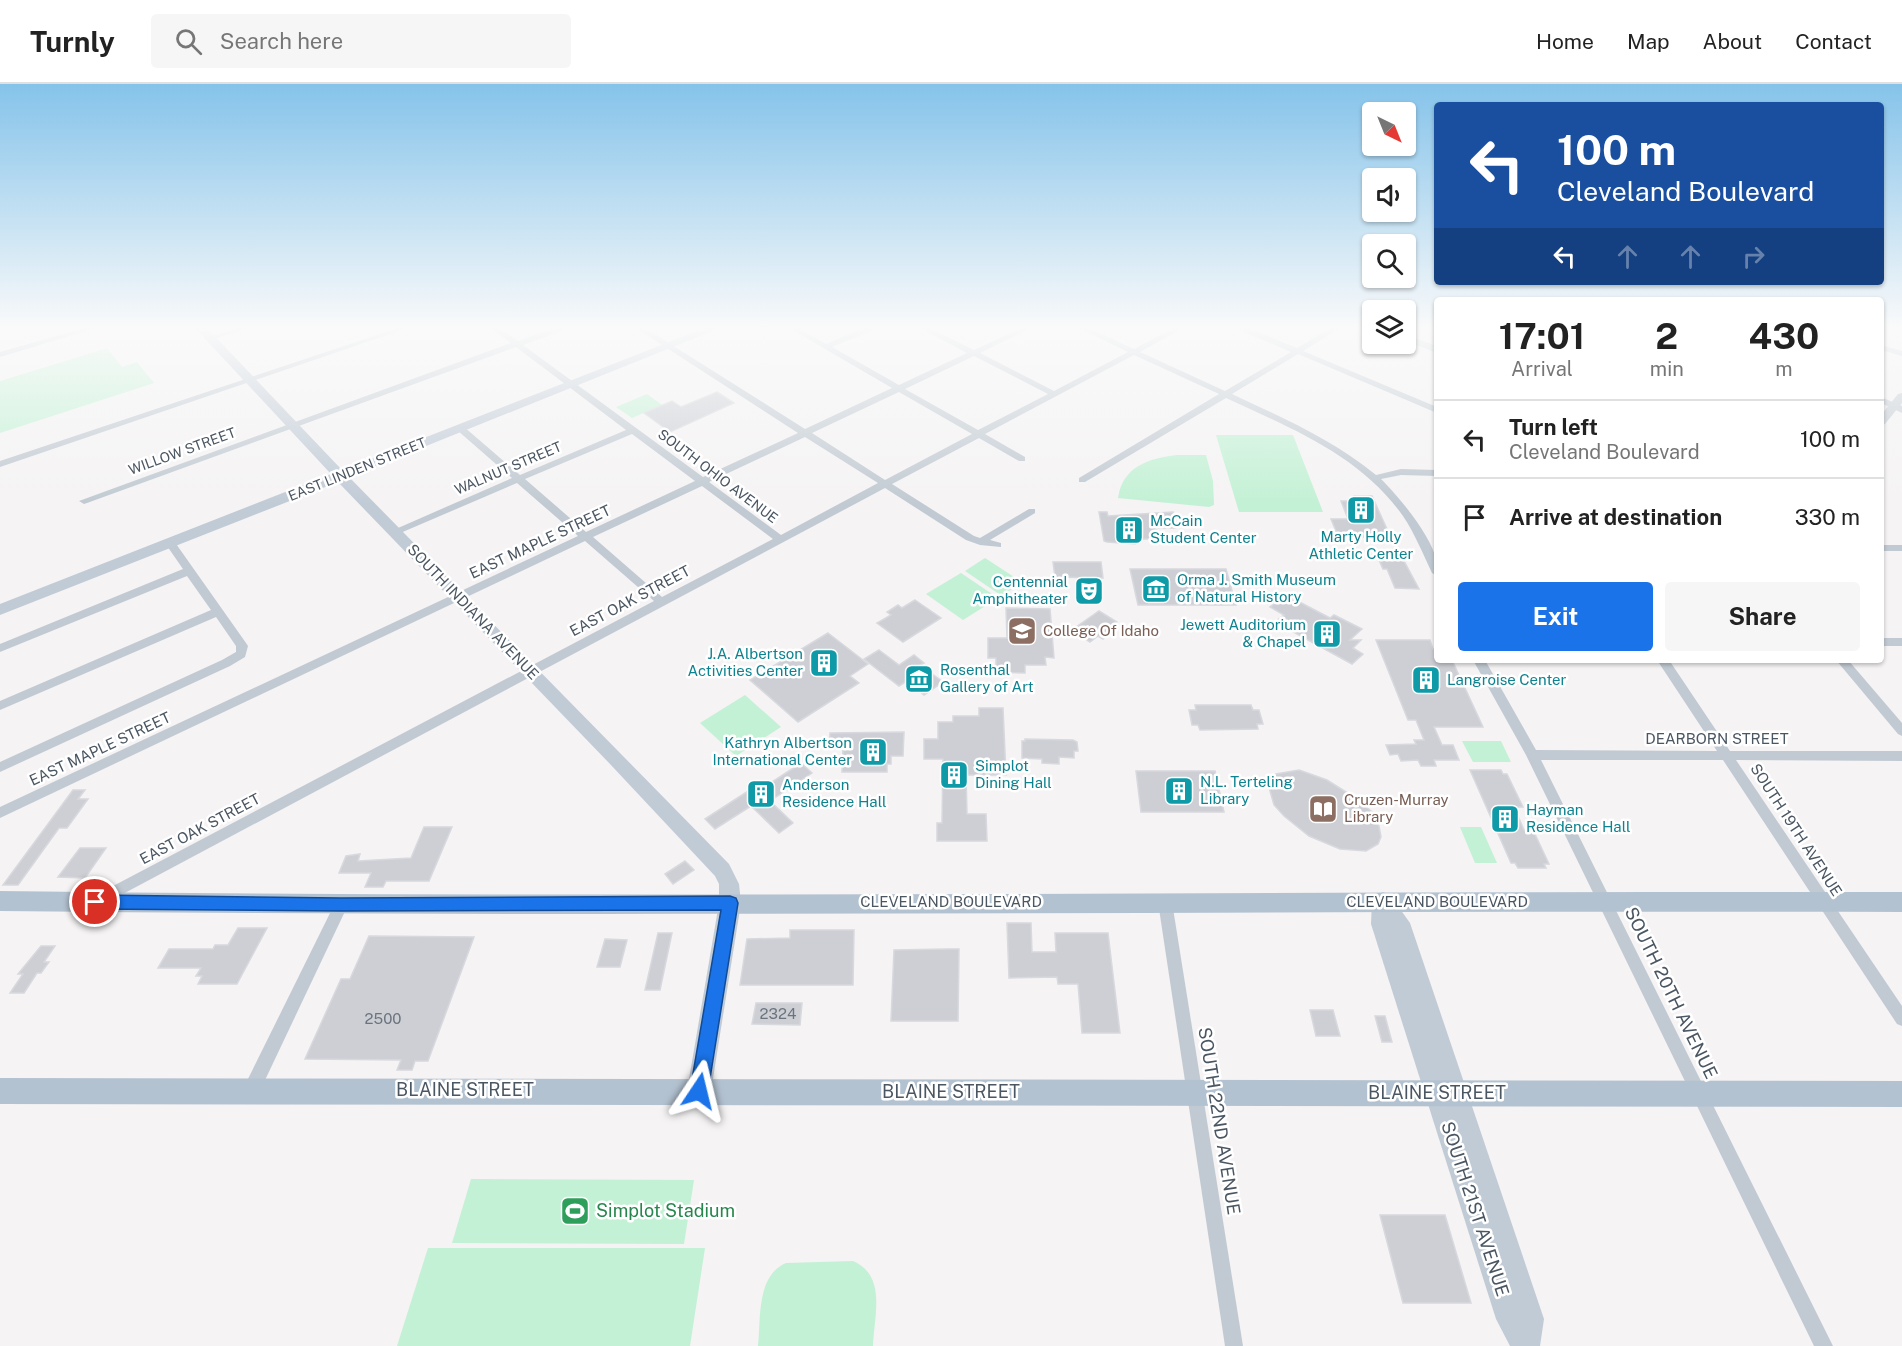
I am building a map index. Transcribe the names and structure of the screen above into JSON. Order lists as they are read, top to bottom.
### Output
{
  "streets": {
    "main road": [
      "EAST LINDEN STREET",
      "SOUTH INDIANA AVENUE",
      "CLEVELAND BOULEVARD",
      "BLAINE STREET",
      "SOUTH 21ST AVENUE"
    ],
    "street": [
      "WILLOW STREET",
      "WALNUT STREET",
      "SOUTH OHIO AVENUE",
      "EAST MAPLE STREET",
      "EAST OAK STREET",
      "DEARBORN STREET",
      "SOUTH 19TH AVENUE",
      "SOUTH 20TH AVENUE",
      "SOUTH 22ND AVENUE"
    ]
  },
  "crossings": [
    ["WILLOW STREET", "SOUTH INDIANA AVENUE"],
    ["WALNUT STREET", "SOUTH OHIO AVENUE"],
    ["WALNUT STREET", "SOUTH INDIANA AVENUE"],
    ["EAST LINDEN STREET", "SOUTH INDIANA AVENUE"],
    ["SOUTH OHIO AVENUE", "EAST MAPLE STREET"],
    ["SOUTH OHIO AVENUE", "EAST OAK STREET"],
    ["EAST MAPLE STREET", "SOUTH INDIANA AVENUE"],
    ["EAST OAK STREET", "SOUTH INDIANA AVENUE"],
    ["EAST OAK STREET", "CLEVELAND BOULEVARD"],
    ["SOUTH INDIANA AVENUE", "CLEVELAND BOULEVARD"],
    ["DEARBORN STREET", "SOUTH 19TH AVENUE"],
    ["DEARBORN STREET", "SOUTH 20TH AVENUE"],
    ["SOUTH 19TH AVENUE", "CLEVELAND BOULEVARD"],
    ["CLEVELAND BOULEVARD", "SOUTH 20TH AVENUE"],
    ["CLEVELAND BOULEVARD", "SOUTH 22ND AVENUE"],
    ["CLEVELAND BOULEVARD", "SOUTH 21ST AVENUE"],
    ["SOUTH 20TH AVENUE", "BLAINE STREET"],
    ["BLAINE STREET", "SOUTH 22ND AVENUE"],
    ["BLAINE STREET", "SOUTH 21ST AVENUE"]
  ],
  "places": {
    "building": [
      "Marty Holly Athletic Center",
      "McCain Student Center",
      "Jewett Auditorium & Chapel",
      "J.A. Albertson Activities Center",
      "Langroise Center",
      "Kathryn Albertson International Center",
      "Simplot Dining Hall",
      "N.L. Terteling Library",
      "Anderson Residence Hall",
      "Hayman Residence Hall"
    ],
    "museum": ["Orma J. Smith Museum of Natural History", "Rosenthal Gallery of Art"],
    "theatre": ["Centennial Amphitheater"],
    "school or university": ["College Of Idaho"],
    "library": ["Cruzen-Murray Library"],
    "sports": ["Simplot Stadium"]
  },
  "house_numbers": ["2324", "2500"],
  "north": "bottom right",
  "page": {
    "header": "Turnly",
    "search": "Search here",
    "nav": [
      "Home",
      "Map",
      "About",
      "Contact"
    ],
    "turn": ["100 m", "Cleveland Boulevard"],
    "eta": [
      "17:01",
      "Arrival",
      "2",
      "min",
      "430",
      "m"
    ],
    "list": [
      {
        "name": "Turn left",
        "note": "Cleveland Boulevard",
        "value": "100 m"
      },
      {
        "name": "Arrive at destination",
        "value": "330 m"
      }
    ],
    "buttons": ["Exit", "Share"]
  }
}
